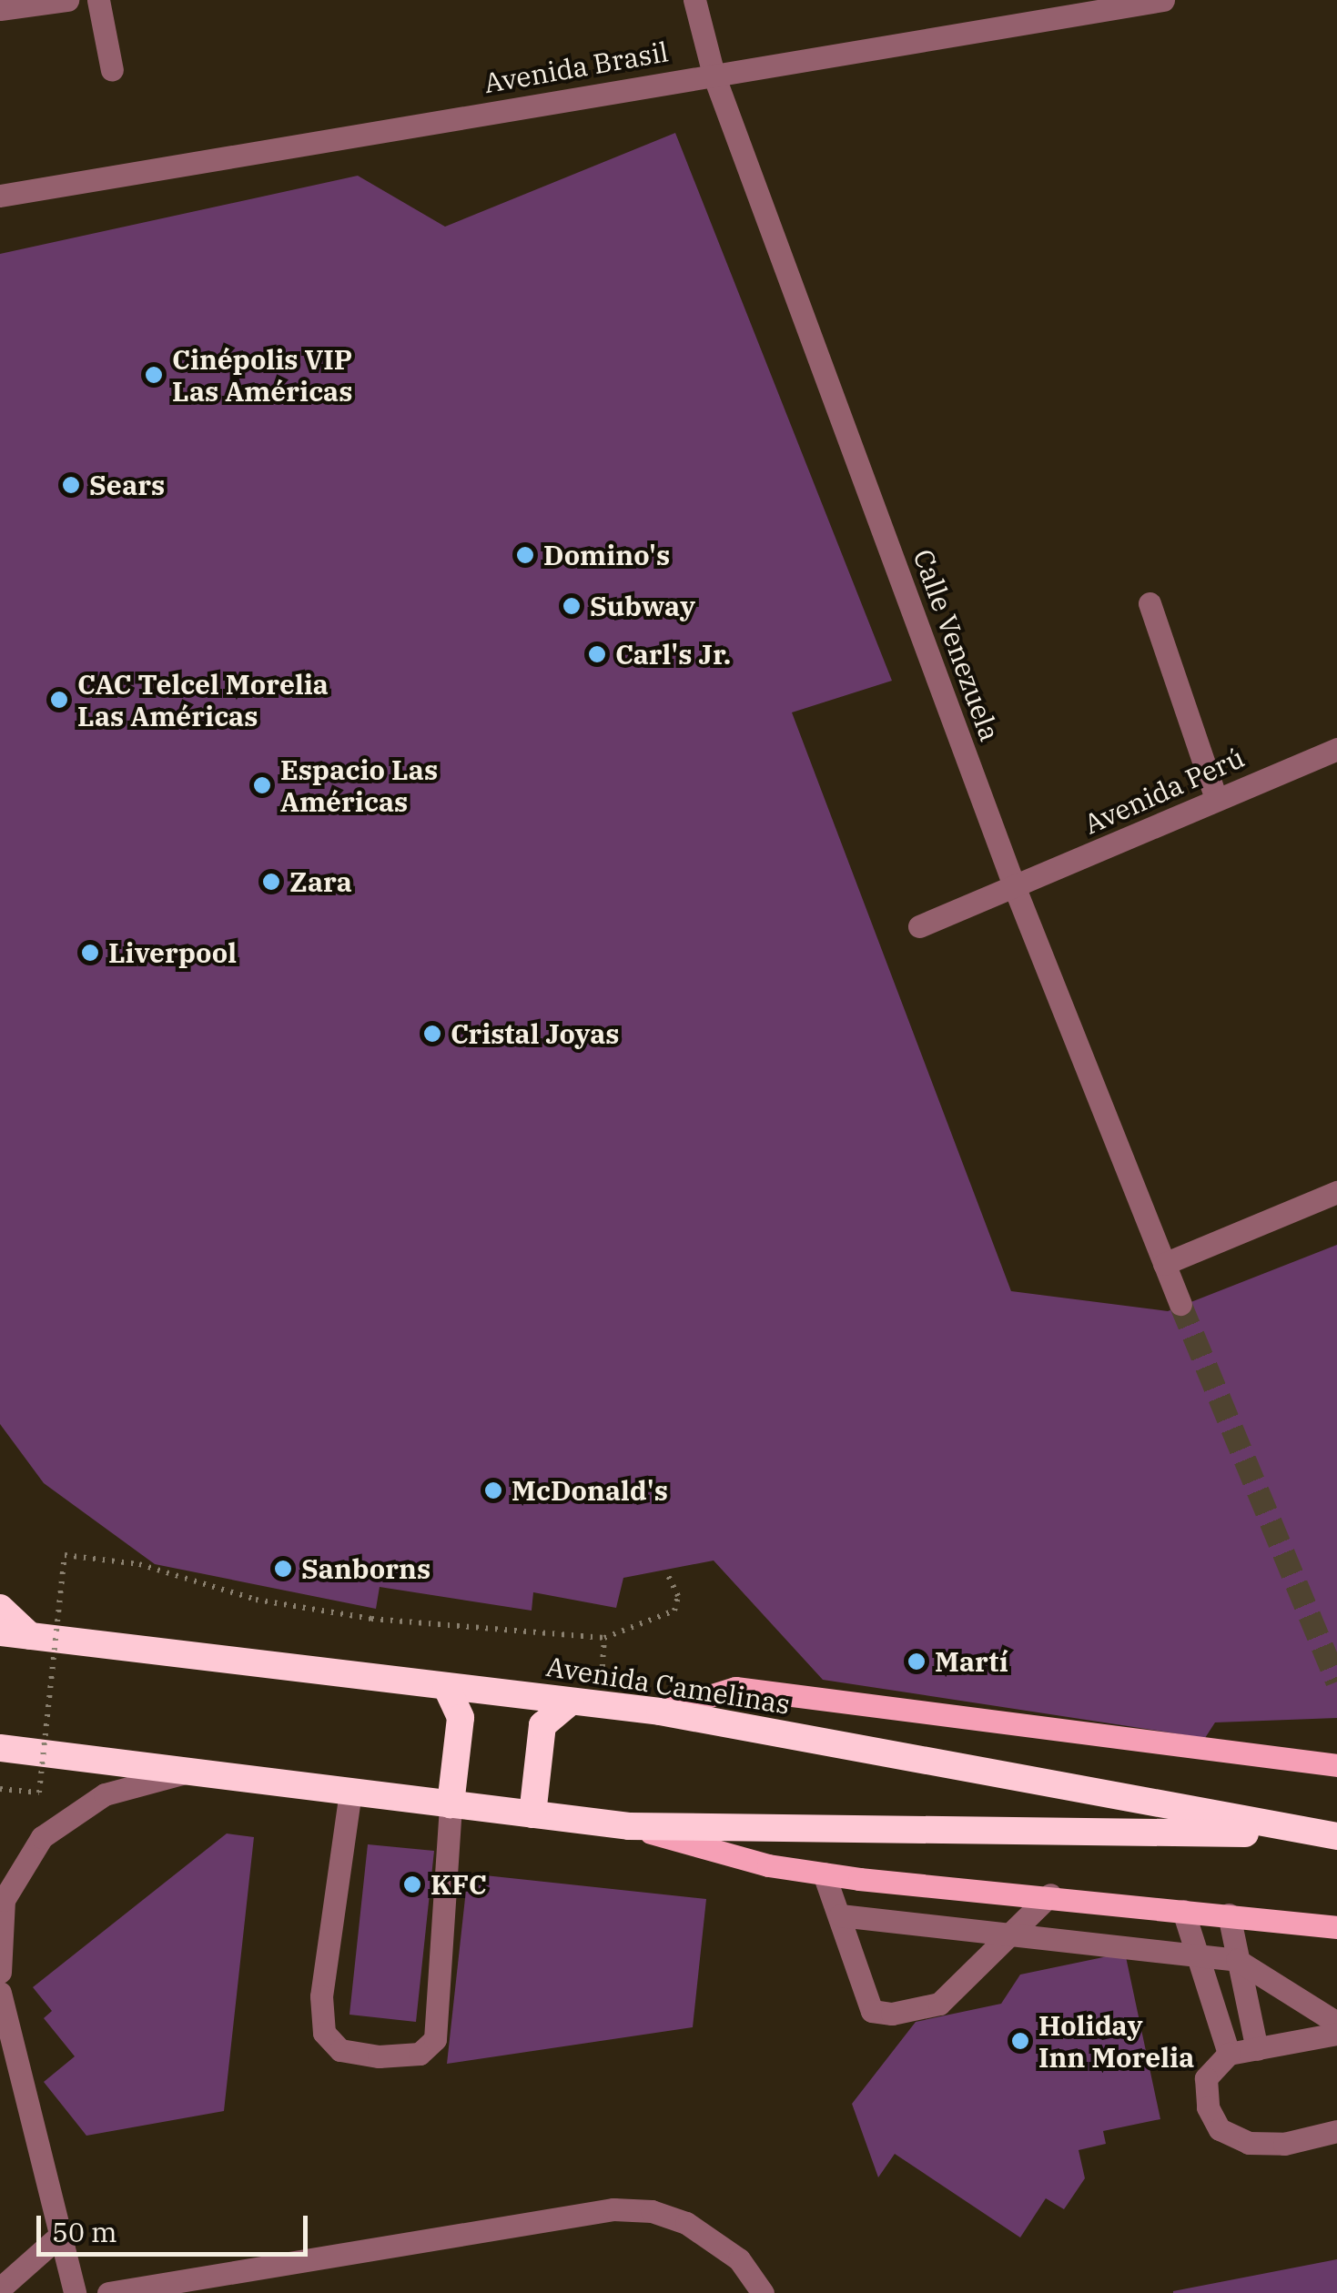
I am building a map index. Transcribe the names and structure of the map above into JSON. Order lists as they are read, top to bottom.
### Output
{
  "streets": {
    "highway": ["Avenida Camelinas"],
    "street": ["Avenida Brasil", "Calle Venezuela", "Avenida Perú"]
  },
  "crossings": [
    ["Avenida Brasil", "Calle Venezuela"],
    ["Calle Venezuela", "Avenida Perú"]
  ],
  "places": [
    "Cinépolis VIP Las Américas",
    "Sears",
    "Domino's",
    "Subway",
    "Carl's Jr.",
    "CAC Telcel Morelia Las Américas",
    "Espacio Las Américas",
    "Zara",
    "Liverpool",
    "Cristal Joyas",
    "McDonald's",
    "Sanborns",
    "Martí",
    "KFC",
    "Holiday Inn Morelia"
  ],
  "scale_bar": "50 m"
}
